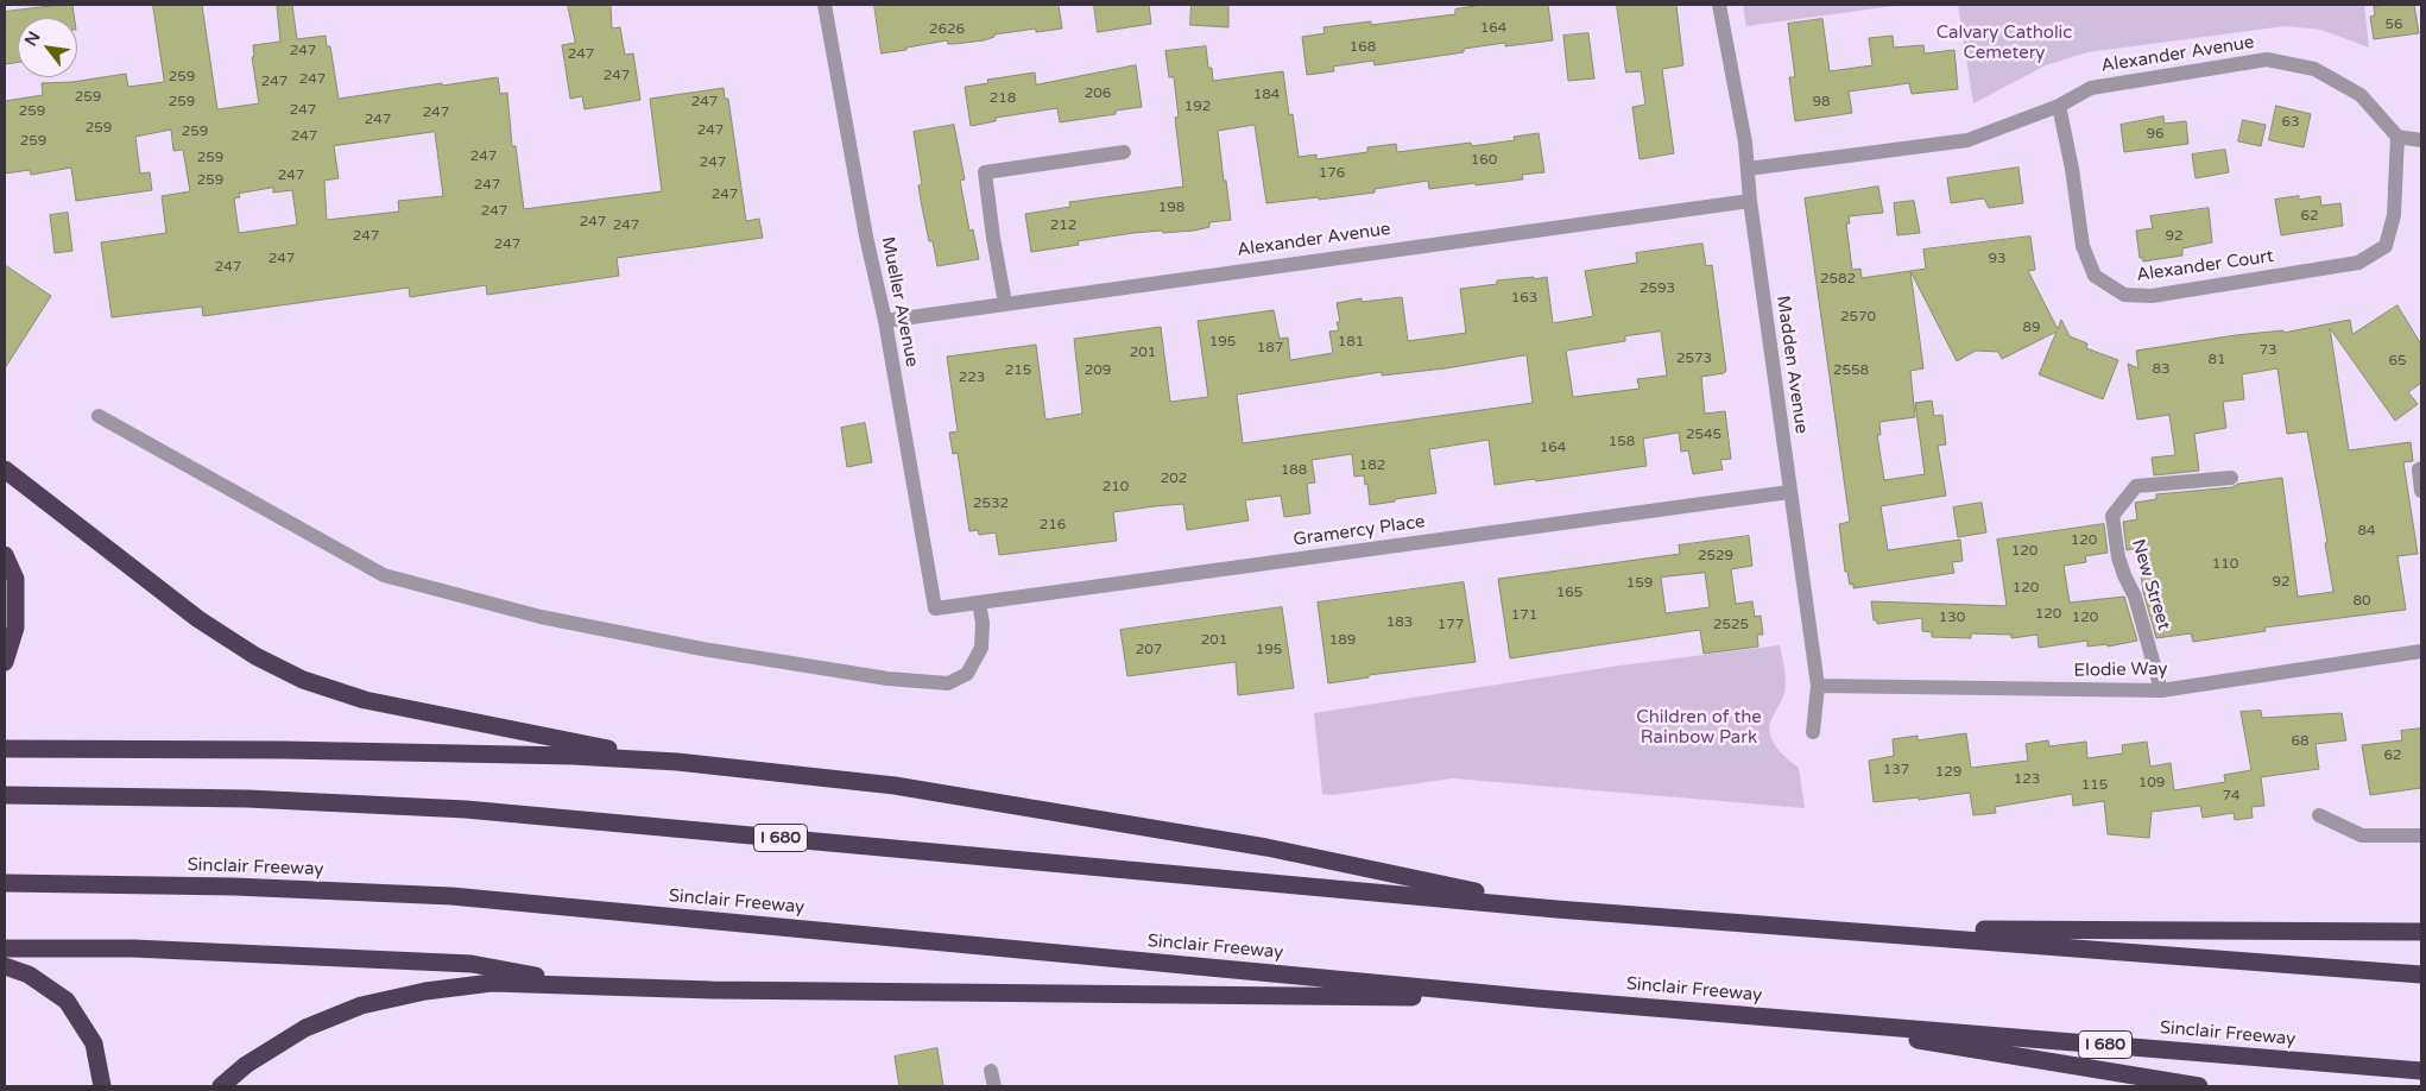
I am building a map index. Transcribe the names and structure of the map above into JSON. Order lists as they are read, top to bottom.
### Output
{
  "streets": {
    "highway": ["I 680", "Sinclair Freeway"],
    "street": [
      "Alexander Avenue",
      "Alexander Court",
      "Mueller Avenue",
      "Madden Avenue",
      "Gramercy Place",
      "New Street",
      "Elodie Way"
    ]
  },
  "crossings": [
    ["Alexander Avenue", "Alexander Court"],
    ["Alexander Avenue", "Mueller Avenue"],
    ["Alexander Avenue", "Madden Avenue"],
    ["Mueller Avenue", "Gramercy Place"],
    ["Madden Avenue", "Gramercy Place"],
    ["Madden Avenue", "Elodie Way"],
    ["New Street", "Elodie Way"]
  ],
  "parks": ["Calvary Catholic Cemetery", "Children of the Rainbow Park"],
  "house_numbers": [
    "56",
    "164",
    "2626",
    "168",
    "247",
    "247",
    "247",
    "259",
    "247",
    "247",
    "206",
    "184",
    "259",
    "218",
    "259",
    "247",
    "98",
    "192",
    "247",
    "259",
    "247",
    "247",
    "63",
    "259",
    "247",
    "259",
    "96",
    "247",
    "259",
    "247",
    "259",
    "160",
    "247",
    "176",
    "247",
    "259",
    "247",
    "247",
    "198",
    "247",
    "62",
    "247",
    "247",
    "212",
    "247",
    "92",
    "247",
    "247",
    "93",
    "247",
    "2582",
    "2593",
    "163",
    "2570",
    "89",
    "195",
    "181",
    "187",
    "73",
    "201",
    "2573",
    "81",
    "65",
    "83",
    "215",
    "209",
    "2558",
    "223",
    "2545",
    "158",
    "164",
    "182",
    "188",
    "202",
    "210",
    "2532",
    "216",
    "84",
    "120",
    "120",
    "2529",
    "110",
    "92",
    "159",
    "120",
    "165",
    "80",
    "120",
    "171",
    "130",
    "120",
    "183",
    "177",
    "2525",
    "201",
    "189",
    "207",
    "195",
    "68",
    "62",
    "137",
    "129",
    "123",
    "109",
    "115",
    "74"
  ],
  "north": "top left"
}
